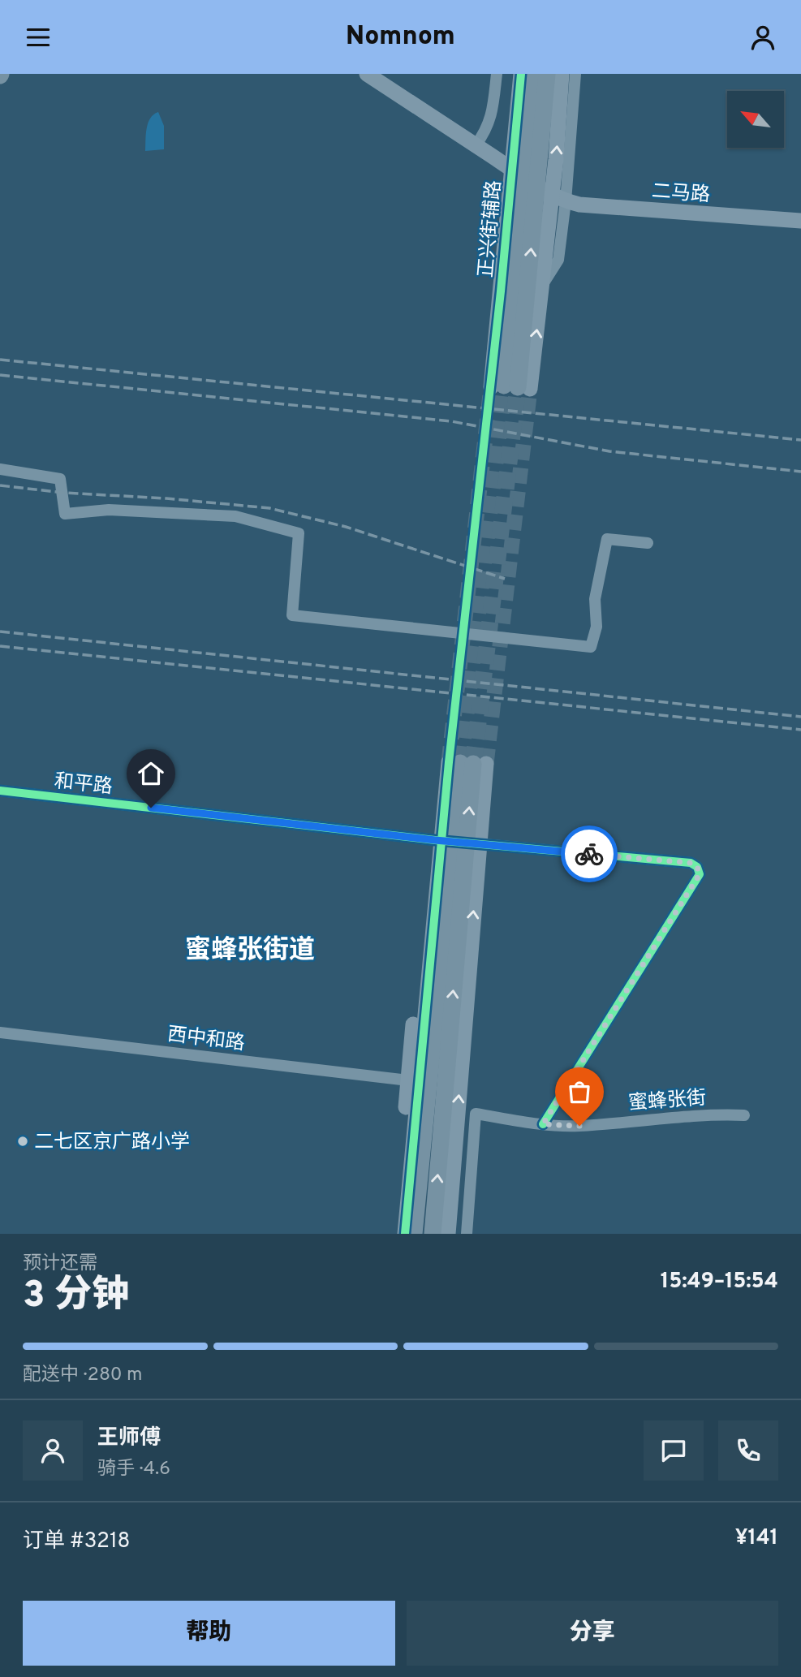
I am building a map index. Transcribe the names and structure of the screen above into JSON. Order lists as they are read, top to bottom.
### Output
{
  "streets": {
    "street": [
      "二马路",
      "正兴街辅路",
      "和平路",
      "西中和路",
      "蜜蜂张街"
    ]
  },
  "crossings": [
    ["和平路", "蜜蜂张街"]
  ],
  "districts": ["蜜蜂张街道"],
  "places": ["二七区京广路小学"],
  "north": "top left",
  "page": {
    "header": "Nomnom",
    "heading": ["3 分钟", "预计还需", "15:49–15:54"],
    "panel": [
      "王师傅",
      "骑手 · 4.6",
      "订单 #3218",
      "¥141"
    ],
    "bar": "配送中 · 280 m",
    "buttons": ["帮助", "分享"]
  }
}
